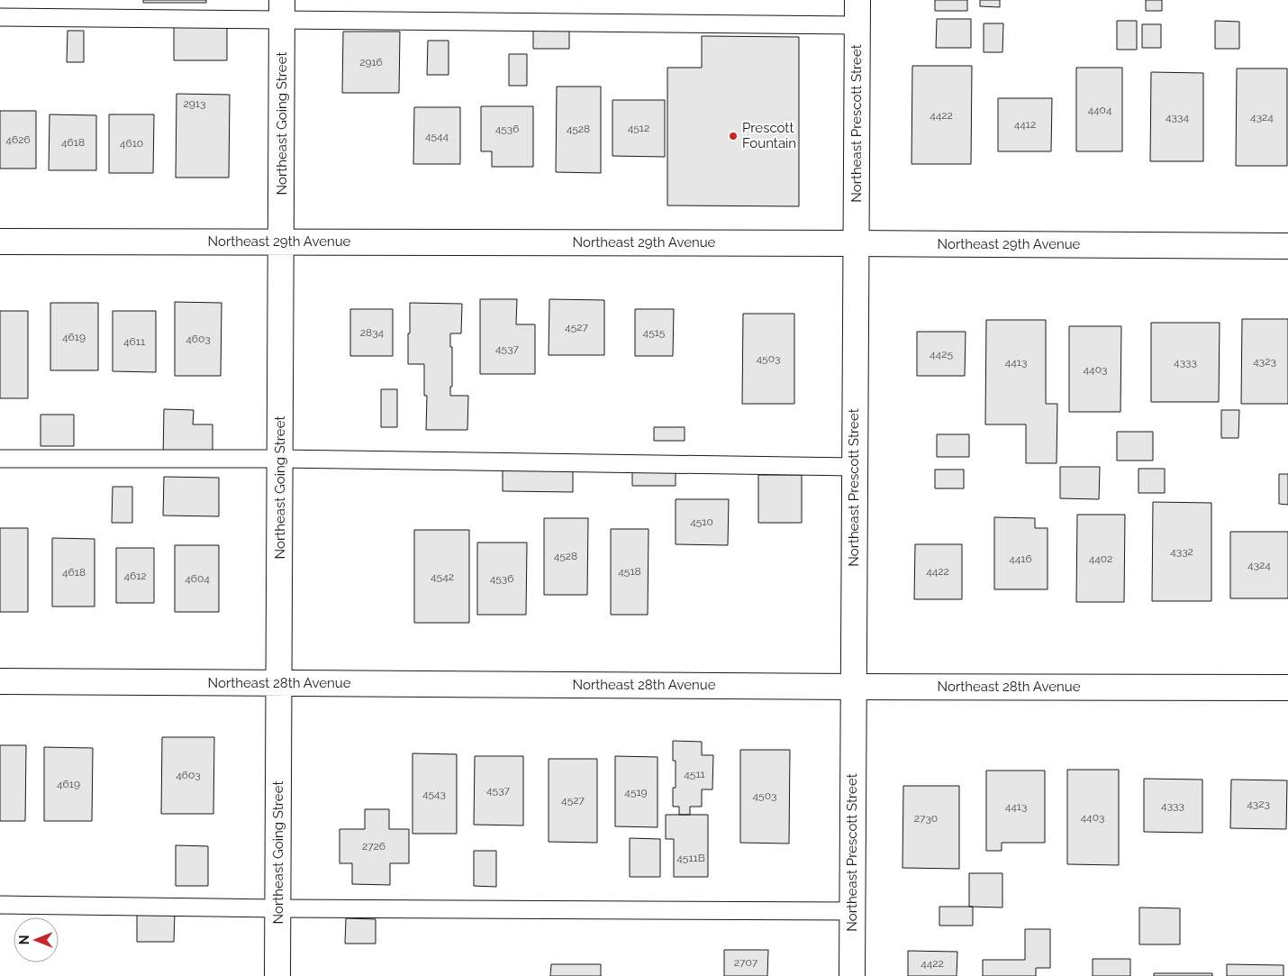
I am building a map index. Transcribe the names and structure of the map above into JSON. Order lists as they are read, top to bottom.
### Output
{
  "streets": {
    "street": [
      "Northeast Going Street",
      "Northeast Prescott Street",
      "Northeast 29th Avenue",
      "Northeast 28th Avenue"
    ]
  },
  "crossings": [
    ["Northeast Going Street", "Northeast 29th Avenue"],
    ["Northeast Going Street", "Northeast 28th Avenue"],
    ["Northeast Prescott Street", "Northeast 29th Avenue"],
    ["Northeast Prescott Street", "Northeast 28th Avenue"]
  ],
  "places": ["Prescott Fountain"],
  "house_numbers": [
    "2916",
    "2913",
    "4404",
    "4422",
    "4334",
    "4324",
    "4412",
    "4512",
    "4536",
    "4528",
    "4544",
    "4626",
    "4618",
    "4610",
    "4527",
    "2834",
    "4515",
    "4619",
    "4603",
    "4611",
    "4537",
    "4425",
    "4503",
    "4323",
    "4413",
    "4333",
    "4403",
    "4510",
    "4332",
    "4528",
    "4416",
    "4402",
    "4324",
    "4518",
    "4422",
    "4618",
    "4612",
    "4542",
    "4604",
    "4536",
    "4511",
    "4603",
    "4619",
    "4537",
    "4519",
    "4543",
    "4503",
    "4527",
    "4323",
    "4333",
    "4413",
    "4403",
    "2730",
    "2726",
    "4511B",
    "2707",
    "4422"
  ],
  "north": "left"
}
